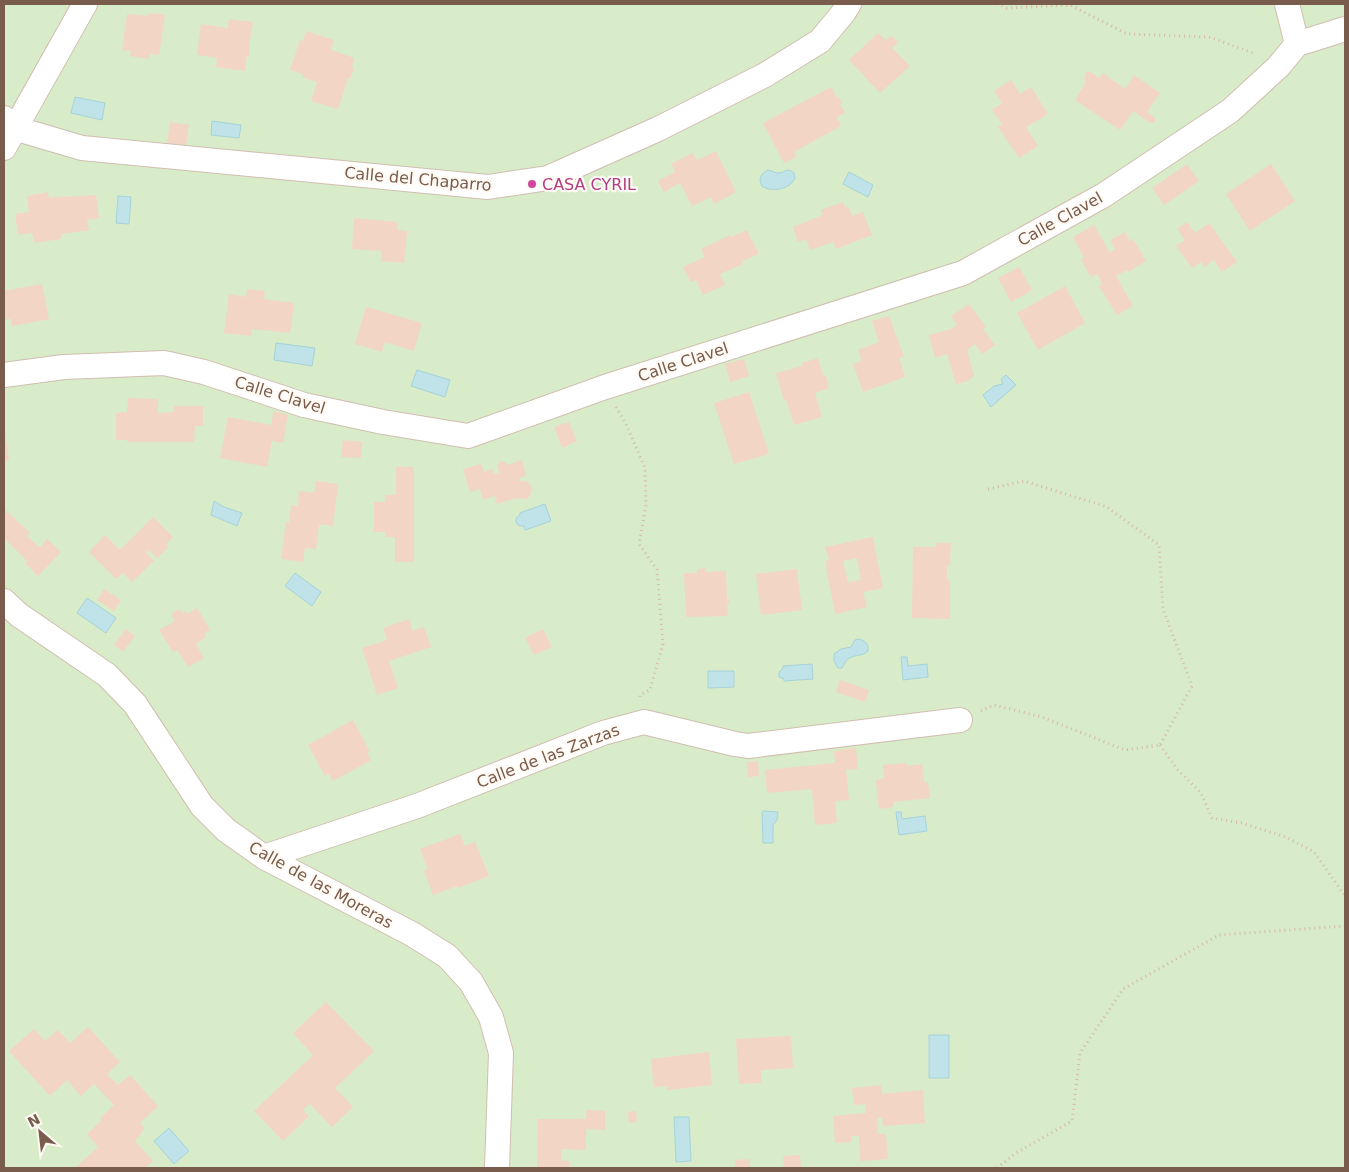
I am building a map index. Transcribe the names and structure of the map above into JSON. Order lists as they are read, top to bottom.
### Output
{
  "streets": {
    "street": [
      "Calle del Chaparro",
      "Calle Clavel",
      "Calle de las Zarzas",
      "Calle de las Moreras"
    ]
  },
  "crossings": [
    ["Calle de las Zarzas", "Calle de las Moreras"]
  ],
  "places": ["CASA CYRIL"],
  "north": "top left"
}
